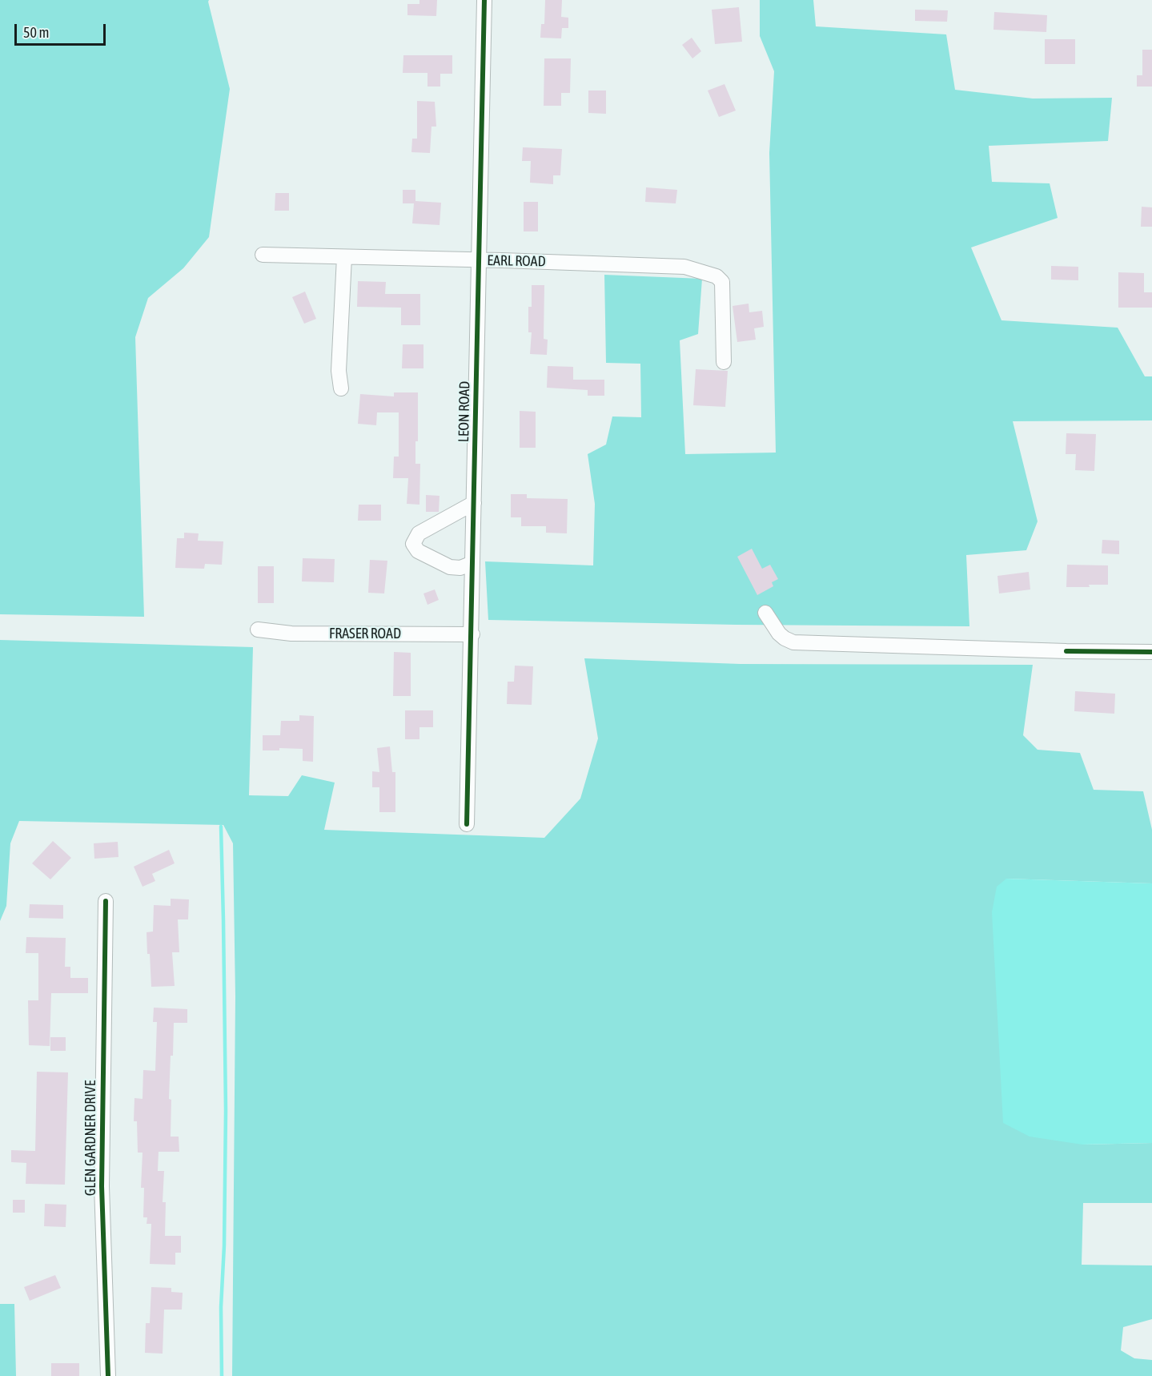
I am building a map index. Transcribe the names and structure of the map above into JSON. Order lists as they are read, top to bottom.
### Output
{
  "streets": {
    "street": [
      "EARL ROAD",
      "LEON ROAD",
      "FRASER ROAD",
      "GLEN GARDNER DRIVE"
    ]
  },
  "crossings": [
    ["EARL ROAD", "LEON ROAD"],
    ["LEON ROAD", "FRASER ROAD"]
  ],
  "scale_bar": "50 m"
}
